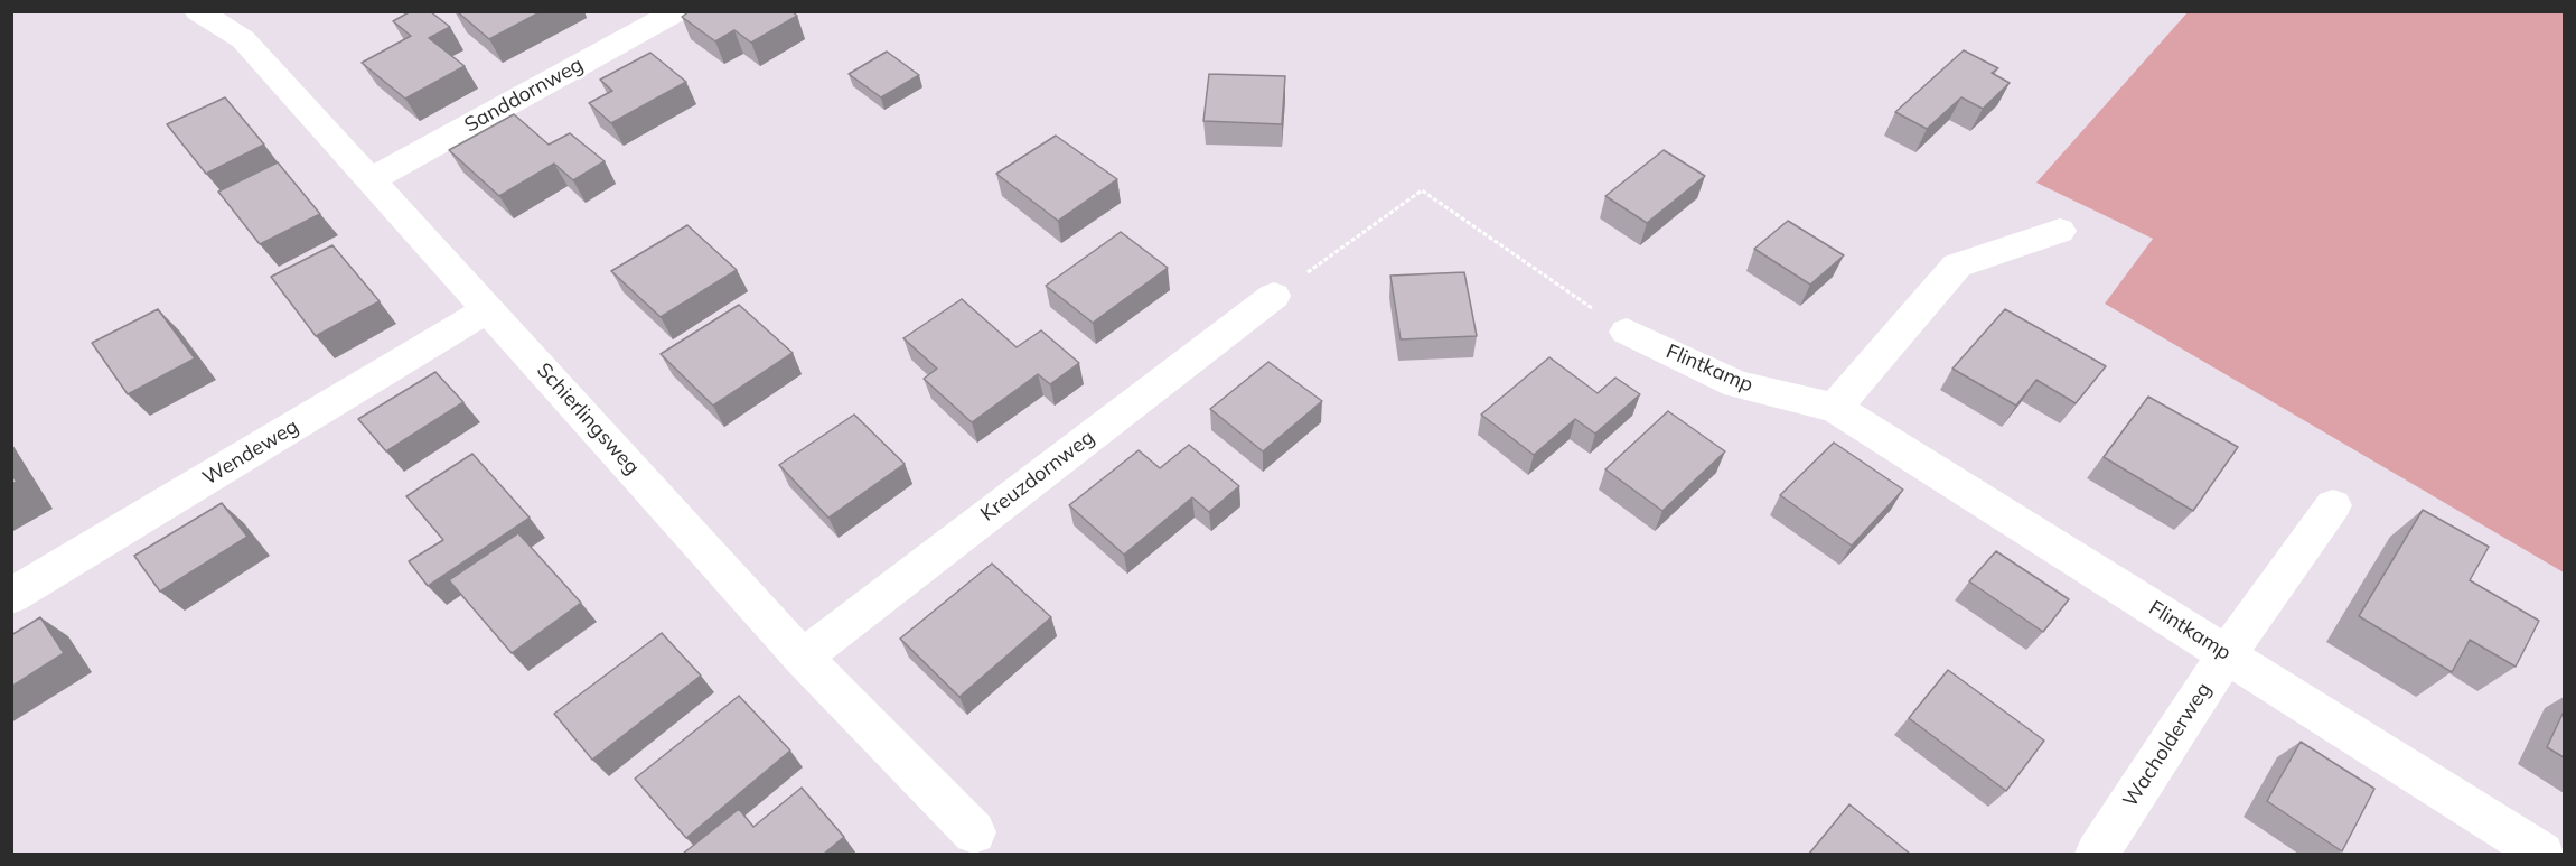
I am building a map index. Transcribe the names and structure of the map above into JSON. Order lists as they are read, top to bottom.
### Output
{
  "streets": {
    "street": [
      "Sanddornweg",
      "Flintkamp",
      "Schierlingsweg",
      "Wendeweg",
      "Kreuzdornweg",
      "Wacholderweg"
    ]
  },
  "crossings": [
    ["Sanddornweg", "Schierlingsweg"],
    ["Flintkamp", "Wacholderweg"],
    ["Schierlingsweg", "Wendeweg"],
    ["Schierlingsweg", "Kreuzdornweg"]
  ]
}
